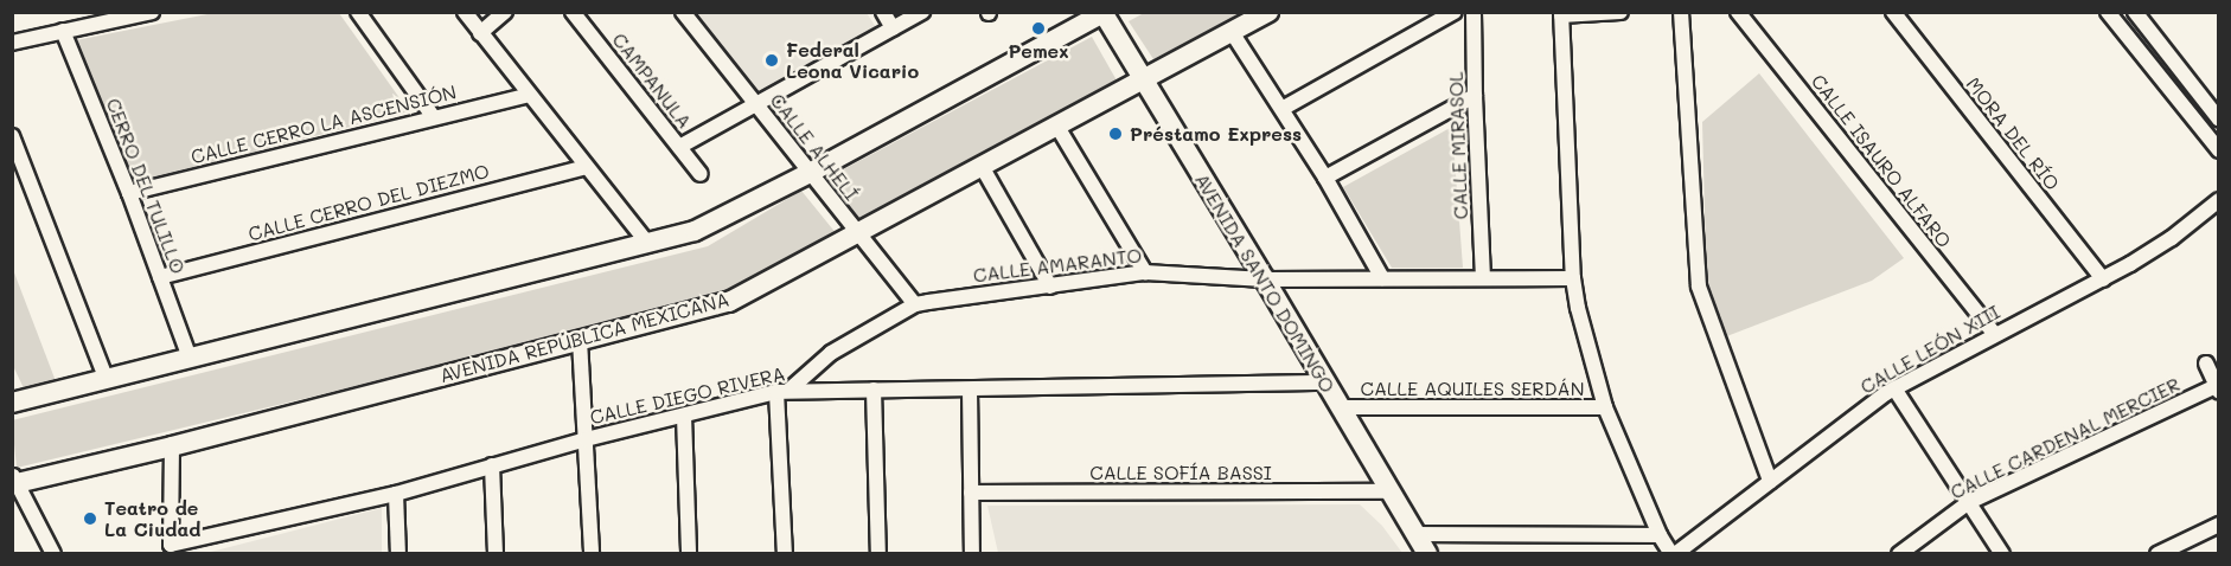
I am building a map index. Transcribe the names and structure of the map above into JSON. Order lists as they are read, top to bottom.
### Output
{
  "streets": {
    "main road": ["AVENIDA SANTO DOMINGO", "AVENIDA REPÚBLICA MEXICANA"],
    "street": [
      "CAMPANULA",
      "CALLE CERRO LA ASCENSIÓN",
      "MORA DEL RÍO",
      "CALLE MIRASOL",
      "CALLE ALHELÍ",
      "CALLE ISAURO ALFARO",
      "CERRO DEL TULILLO",
      "CALLE CERRO DEL DIEZMO",
      "CALLE AMARANTO",
      "CALLE LEÓN XIII",
      "CALLE AQUILES SERDÁN",
      "CALLE DIEGO RIVERA",
      "CALLE CARDENAL MERCIER",
      "CALLE SOFÍA BASSI"
    ]
  },
  "crossings": [
    ["CALLE CERRO LA ASCENSIÓN", "CERRO DEL TULILLO"],
    ["MORA DEL RÍO", "CALLE LEÓN XIII"],
    ["CALLE MIRASOL", "CALLE AMARANTO"],
    ["CALLE ALHELÍ", "CALLE AMARANTO"],
    ["CALLE ALHELÍ", "AVENIDA REPÚBLICA MEXICANA"],
    ["CALLE ISAURO ALFARO", "CALLE LEÓN XIII"],
    ["CERRO DEL TULILLO", "CALLE CERRO DEL DIEZMO"],
    ["CALLE AMARANTO", "AVENIDA SANTO DOMINGO"],
    ["CALLE AMARANTO", "CALLE DIEGO RIVERA"],
    ["AVENIDA SANTO DOMINGO", "AVENIDA REPÚBLICA MEXICANA"],
    ["AVENIDA SANTO DOMINGO", "CALLE AQUILES SERDÁN"],
    ["AVENIDA SANTO DOMINGO", "CALLE DIEGO RIVERA"],
    ["AVENIDA SANTO DOMINGO", "CALLE SOFÍA BASSI"],
    ["AVENIDA REPÚBLICA MEXICANA", "CALLE DIEGO RIVERA"]
  ],
  "places": [
    "Pemex",
    "Federal Leona Vicario",
    "Préstamo Express",
    "Teatro de La Ciudad"
  ]
}
